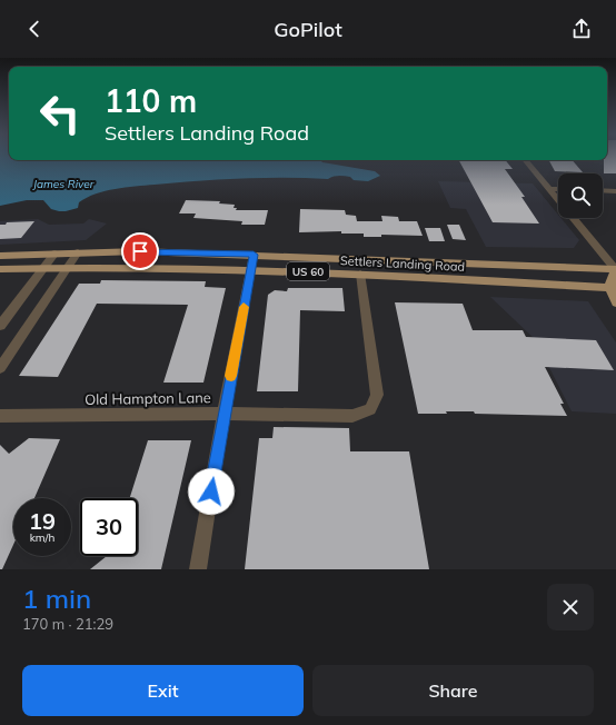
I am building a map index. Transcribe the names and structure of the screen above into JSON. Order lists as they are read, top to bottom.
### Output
{
  "streets": {
    "main road": ["Settlers Landing Road", "US 60"],
    "street": ["Old Hampton Lane"]
  },
  "crossings": [
    ["Settlers Landing Road", "Old Hampton Lane"]
  ],
  "water": ["James River"],
  "page": {
    "header": "GoPilot",
    "turn": ["110 m", "Settlers Landing Road"],
    "speed": "19 km/h",
    "limit": "30",
    "heading": ["1 min", "170 m · 21:29"],
    "buttons": ["Exit", "Share"]
  }
}
